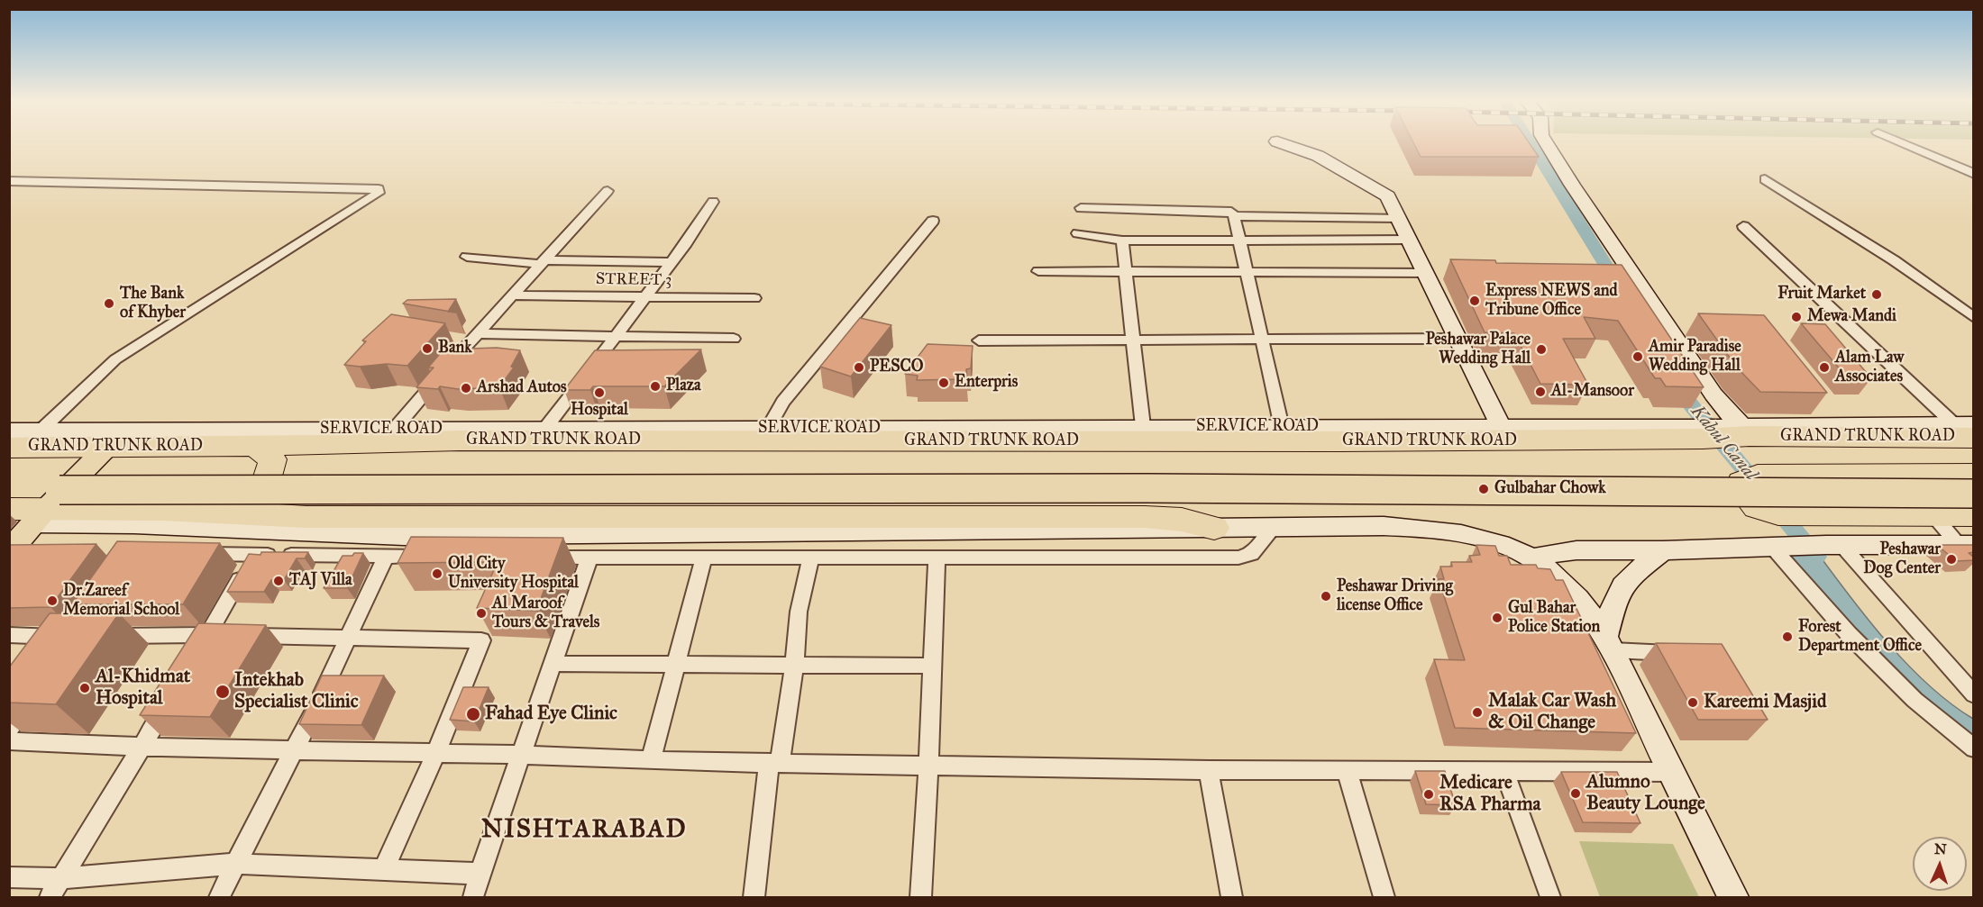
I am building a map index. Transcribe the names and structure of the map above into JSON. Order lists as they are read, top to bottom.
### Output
{
  "streets": {
    "highway": ["GRAND TRUNK ROAD"],
    "street": ["STREET 3", "SERVICE ROAD"]
  },
  "crossings": [
    ["SERVICE ROAD", "GRAND TRUNK ROAD"]
  ],
  "districts": ["NISHTARABAD"],
  "water": ["Kabul Canal"],
  "places": [
    "Fruit Market",
    "Express NEWS and Tribune Office",
    "The Bank of Khyber",
    "Mewa Mandi",
    "Bank",
    "Peshawar Palace Wedding Hall",
    "Amir Paradise Wedding Hall",
    "PESCO",
    "Alam Law Associates",
    "Enterpris",
    "Plaza",
    "Arshad Autos",
    "Al-Mansoor",
    "Hospital",
    "Gulbahar Chowk",
    "Peshawar Dog Center",
    "Old City University Hospital",
    "TAJ Villa",
    "Peshawar Driving license Office",
    "Dr.Zareef Memorial School",
    "Al Maroof Tours & Travels",
    "Gul Bahar Police Station",
    "Forest Department Office",
    "Al-Khidmat Hospital",
    "Intekhab Specialist Clinic",
    "Kareemi Masjid",
    "Malak Car Wash & Oil Change",
    "Fahad Eye Clinic",
    "Alumno Beauty Lounge",
    "Medicare RSA Pharma"
  ],
  "north": "top"
}
